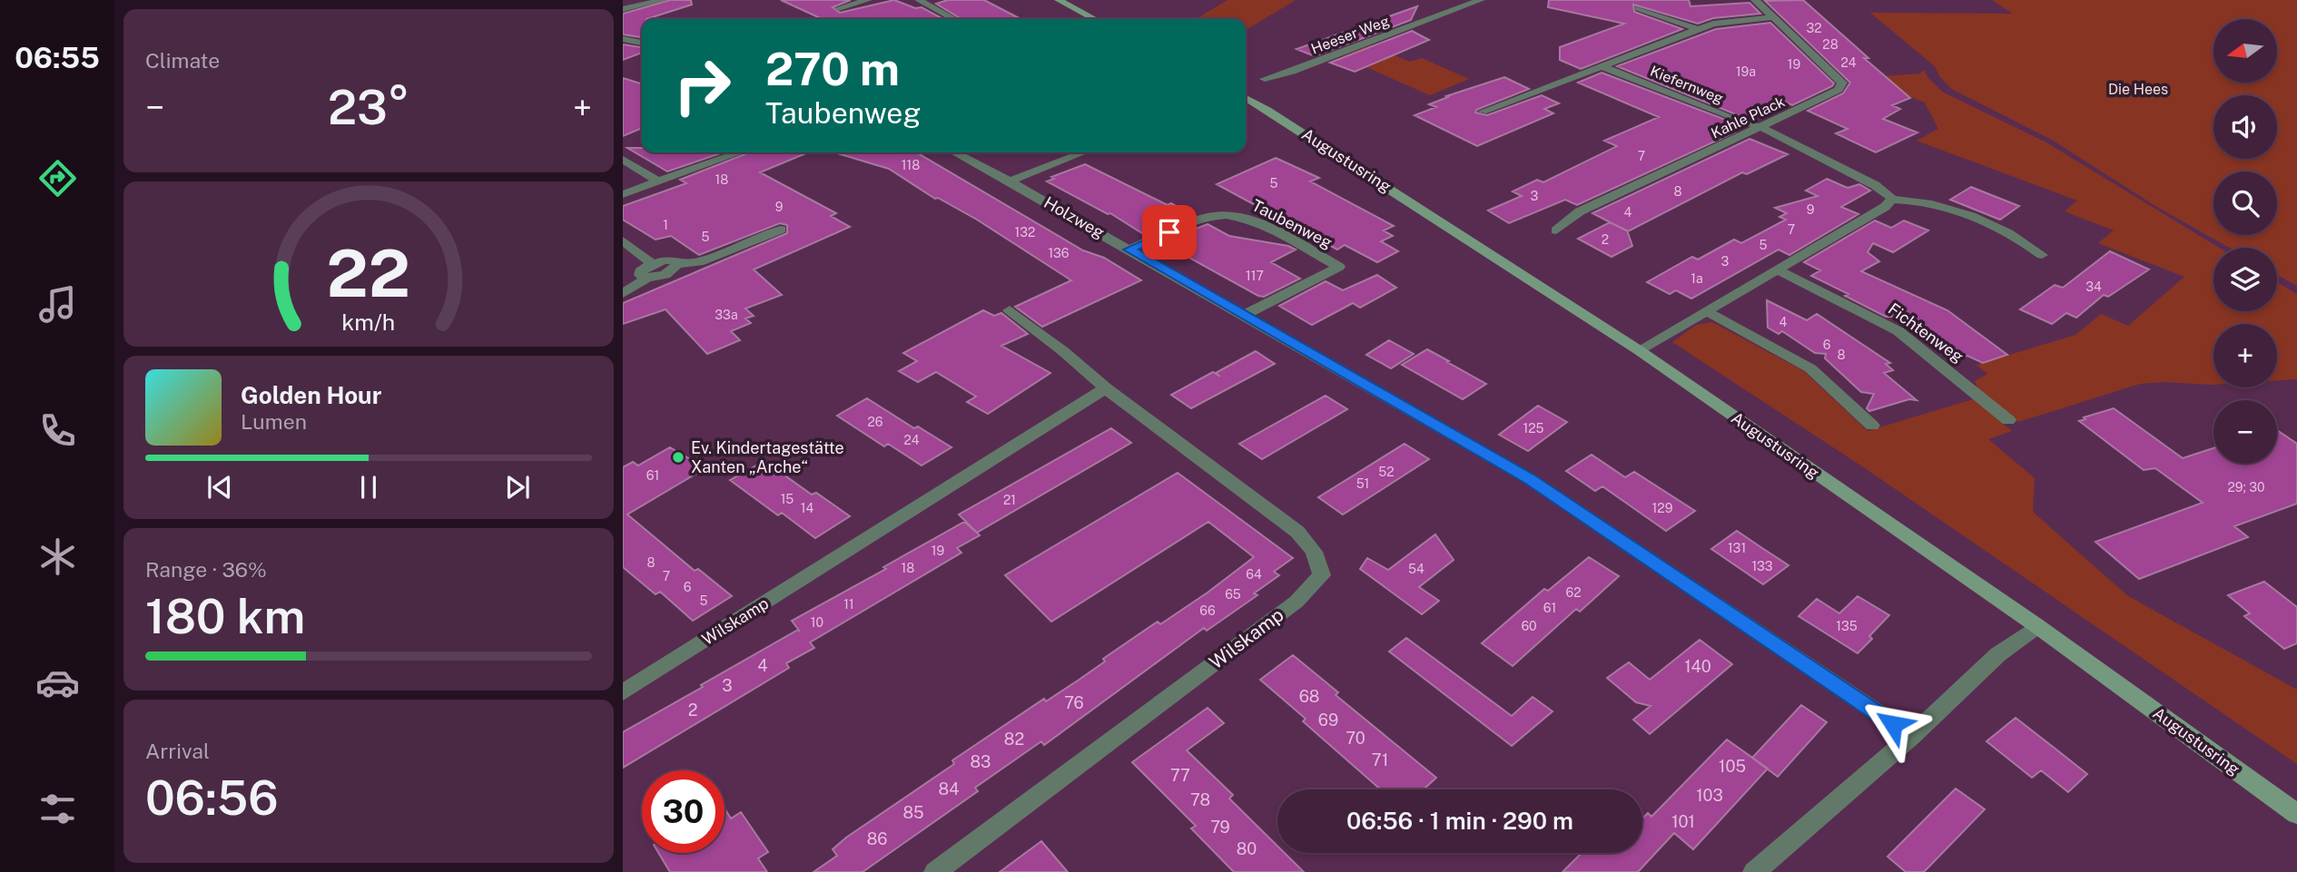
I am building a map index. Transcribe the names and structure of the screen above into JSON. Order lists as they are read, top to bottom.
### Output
{
  "streets": {
    "main road": ["Augustusring"],
    "street": [
      "Heeser Weg",
      "Kiefernweg",
      "Kahle Plack",
      "Holzweg",
      "Taubenweg",
      "Fichtenweg",
      "Wilskamp"
    ]
  },
  "crossings": [
    ["Kiefernweg", "Kahle Plack"],
    ["Holzweg", "Taubenweg"]
  ],
  "parks": ["Die Hees"],
  "places": ["Ev. Kindertagestätte Xanten „Arche“"],
  "house_numbers": [
    "32",
    "28",
    "24",
    "19",
    "19a",
    "7",
    "118",
    "18",
    "5",
    "8",
    "3",
    "9",
    "9",
    "4",
    "1",
    "7",
    "132",
    "5",
    "2",
    "5",
    "136",
    "3",
    "117",
    "1a",
    "34",
    "33a",
    "4",
    "6",
    "8",
    "26",
    "125",
    "24",
    "52",
    "61",
    "51",
    "29; 30",
    "15",
    "21",
    "14",
    "129",
    "131",
    "19",
    "8",
    "133",
    "18",
    "54",
    "64",
    "7",
    "6",
    "62",
    "65",
    "5",
    "11",
    "61",
    "66",
    "10",
    "60",
    "135",
    "4",
    "140",
    "3",
    "68",
    "76",
    "2",
    "69",
    "70",
    "82",
    "71",
    "83",
    "105",
    "77",
    "84",
    "103",
    "78",
    "85",
    "101",
    "79",
    "86",
    "80"
  ],
  "north": "left",
  "page": {
    "tabs": "06:55",
    "tile": [
      "Climate",
      ["Range · 36%", "180 km"],
      ["Arrival", "06:56"]
    ],
    "map_buttons": ["+", "−"],
    "turn": ["270 m", "Taubenweg"],
    "heat": ["−", "23°", "+"],
    "song": ["Golden Hour", "Lumen"],
    "limit": "30",
    "trip": "06:56 · 1 min · 290 m",
    "gauge": ["22", "km/h"]
  }
}
